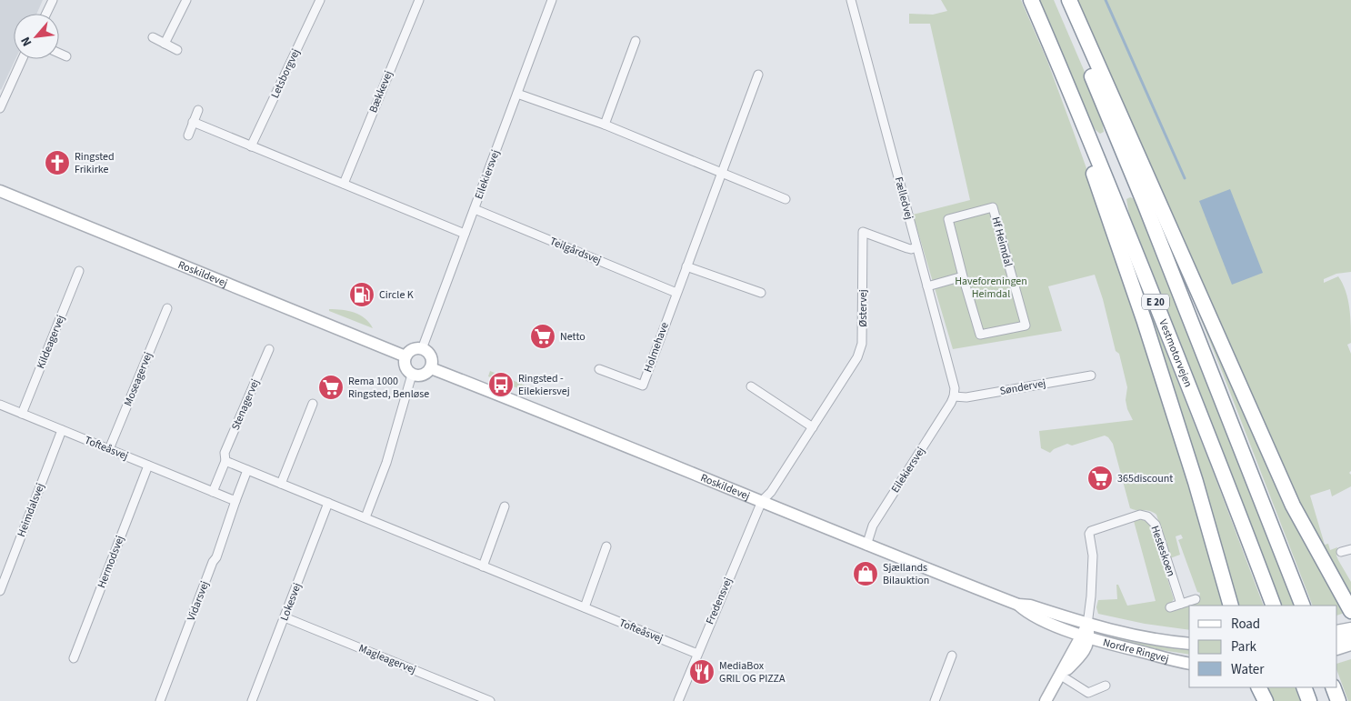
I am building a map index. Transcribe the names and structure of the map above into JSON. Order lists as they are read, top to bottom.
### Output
{
  "streets": {
    "highway": ["E 20", "Vestmotorvejen"],
    "street": [
      "Letsborgvej",
      "Bækkevej",
      "Eilekiersvej",
      "Fælledvej",
      "Hf Heimdal",
      "Teilgårdsvej",
      "Roskildevej",
      "Østervej",
      "Kildeagervej",
      "Holmehave",
      "Moseagervej",
      "Søndervej",
      "Stenagervej",
      "Tofteåsvej",
      "Heimdalsvej",
      "Hesteskoen",
      "Hermodsvej",
      "Vidarsvej",
      "Fredensvej",
      "Lokesvej",
      "Nordre Ringvej",
      "Magleagervej"
    ]
  },
  "crossings": [
    ["Eilekiersvej", "Fælledvej"],
    ["Eilekiersvej", "Teilgårdsvej"],
    ["Eilekiersvej", "Roskildevej"],
    ["Eilekiersvej", "Søndervej"],
    ["Fælledvej", "Østervej"],
    ["Fælledvej", "Søndervej"],
    ["Teilgårdsvej", "Holmehave"],
    ["Roskildevej", "Østervej"],
    ["Roskildevej", "Hesteskoen"],
    ["Roskildevej", "Fredensvej"],
    ["Roskildevej", "Nordre Ringvej"],
    ["Østervej", "Fredensvej"],
    ["Kildeagervej", "Tofteåsvej"],
    ["Moseagervej", "Tofteåsvej"],
    ["Stenagervej", "Tofteåsvej"],
    ["Tofteåsvej", "Heimdalsvej"],
    ["Tofteåsvej", "Hermodsvej"],
    ["Tofteåsvej", "Vidarsvej"],
    ["Tofteåsvej", "Fredensvej"],
    ["Tofteåsvej", "Lokesvej"],
    ["Hesteskoen", "Nordre Ringvej"],
    ["Lokesvej", "Magleagervej"]
  ],
  "parks": ["Haveforeningen Heimdal"],
  "places": {
    "church": ["Ringsted Frikirke"],
    "fuel station": ["Circle K"],
    "supermarket": ["Netto", "Rema 1000 Ringsted, Benløse", "365discount"],
    "bus stop": ["Ringsted - Eilekiersvej"],
    "shop": ["Sjællands Bilauktion"],
    "restaurant": ["MediaBox GRIL OG PIZZA"]
  },
  "legend": ["Road", "Park", "Water"],
  "north": "bottom left"
}
